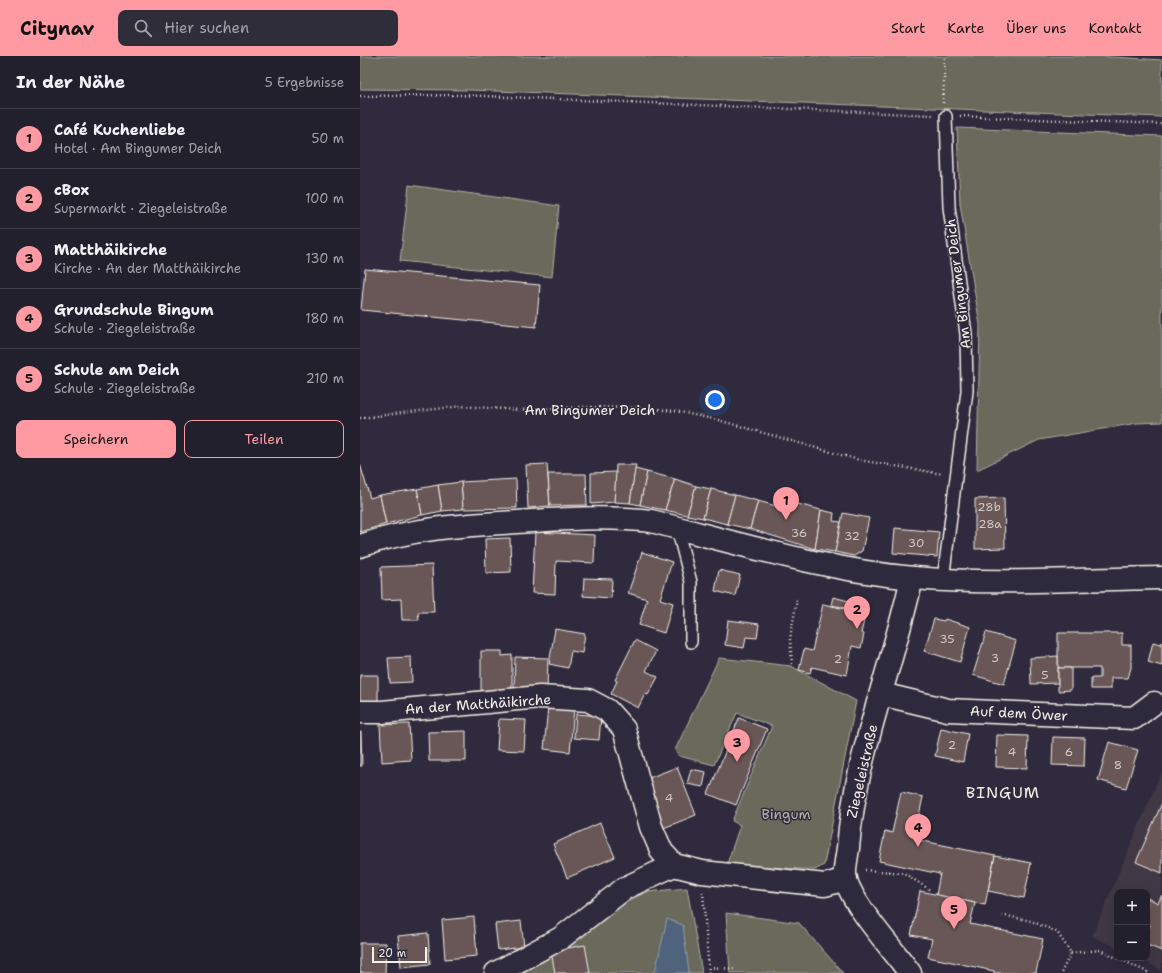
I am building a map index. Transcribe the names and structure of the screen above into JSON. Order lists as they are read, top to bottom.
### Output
{
  "streets": {
    "street": ["An der Matthäikirche", "Auf dem Öwer", "Ziegeleistraße"],
    "lane": ["Am Bingumer Deich"]
  },
  "crossings": [
    ["Auf dem Öwer", "Ziegeleistraße"]
  ],
  "districts": ["BINGUM"],
  "parks": ["Bingum"],
  "house_numbers": [
    "28b",
    "28a",
    "36",
    "32",
    "30",
    "35",
    "3",
    "2",
    "5",
    "2",
    "4",
    "6",
    "8",
    "4"
  ],
  "scale_bar": "20 m",
  "page": {
    "header": "Citynav",
    "search": "Hier suchen",
    "nav": [
      "Start",
      "Karte",
      "Über uns",
      "Kontakt"
    ],
    "heading": ["In der Nähe", "5 Ergebnisse"],
    "list": [
      {
        "mark": "1",
        "name": "Café Kuchenliebe",
        "note": "Hotel · Am Bingumer Deich",
        "value": "50 m"
      },
      {
        "mark": "2",
        "name": "cBox",
        "note": "Supermarkt · Ziegeleistraße",
        "value": "100 m"
      },
      {
        "mark": "3",
        "name": "Matthäikirche",
        "note": "Kirche · An der Matthäikirche",
        "value": "130 m"
      },
      {
        "mark": "4",
        "name": "Grundschule Bingum",
        "note": "Schule · Ziegeleistraße",
        "value": "180 m"
      },
      {
        "mark": "5",
        "name": "Schule am Deich",
        "note": "Schule · Ziegeleistraße",
        "value": "210 m"
      }
    ],
    "buttons": ["Speichern", "Teilen"],
    "pins": [
      "1",
      "2",
      "3",
      "4",
      "5"
    ],
    "map_buttons": ["+", "−"],
    "scale": "20 m"
  }
}
